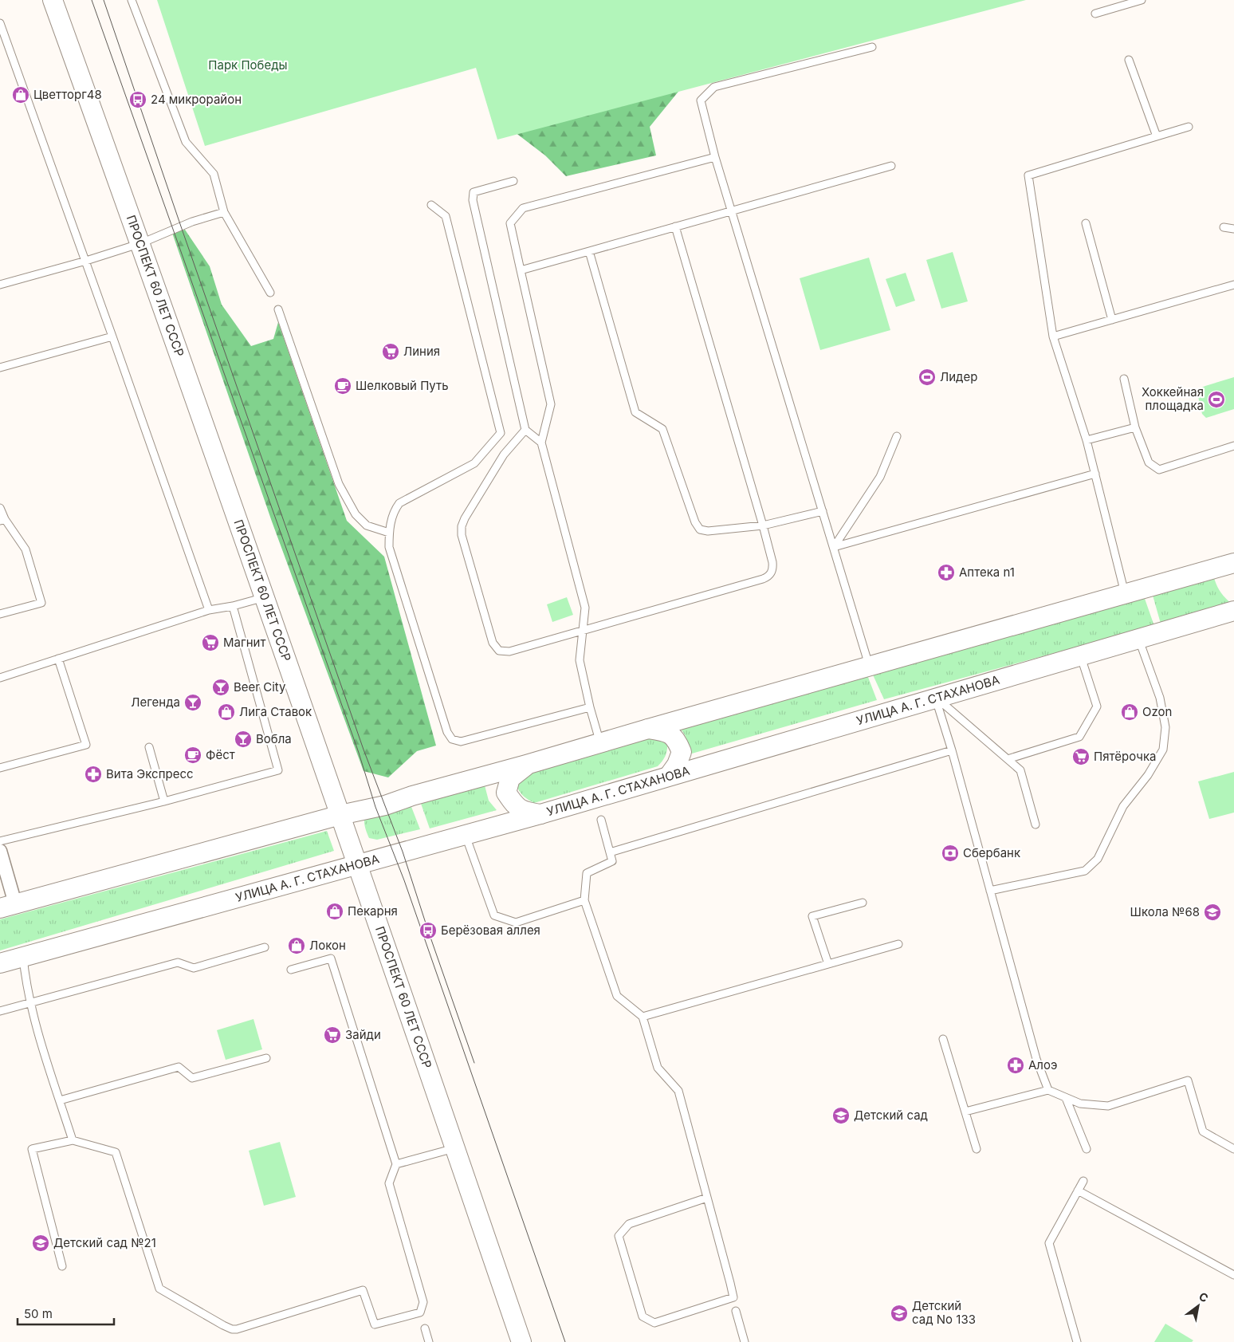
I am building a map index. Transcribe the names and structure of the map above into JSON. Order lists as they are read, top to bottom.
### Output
{
  "streets": {
    "main road": ["ПРОСПЕКТ 60 ЛЕТ СССР", "УЛИЦА А. Г. СТАХАНОВА"]
  },
  "crossings": [
    ["ПРОСПЕКТ 60 ЛЕТ СССР", "УЛИЦА А. Г. СТАХАНОВА"]
  ],
  "parks": ["Парк Победы"],
  "places": {
    "shop": [
      "Цветторг48",
      "Лига Ставок",
      "Ozon",
      "Пекарня",
      "Локон"
    ],
    "bus stop": ["24 микрорайон", "Берёзовая аллея"],
    "supermarket": [
      "Линия",
      "Магнит",
      "Пятёрочка",
      "Зайди"
    ],
    "sports": ["Лидер", "Хоккейная площадка"],
    "cafe": ["Шелковый Путь", "Фёст"],
    "pharmacy": ["Аптека n1", "Вита Экспресс", "Алоэ"],
    "bar": ["Beer City", "Легенда", "Вобла"],
    "bank": ["Сбербанк"],
    "school or university": [
      "Школа №68",
      "Детский сад",
      "Детский сад №21",
      "Детский сад No 133"
    ]
  },
  "scale_bar": "50 m",
  "north": "top right"
}
